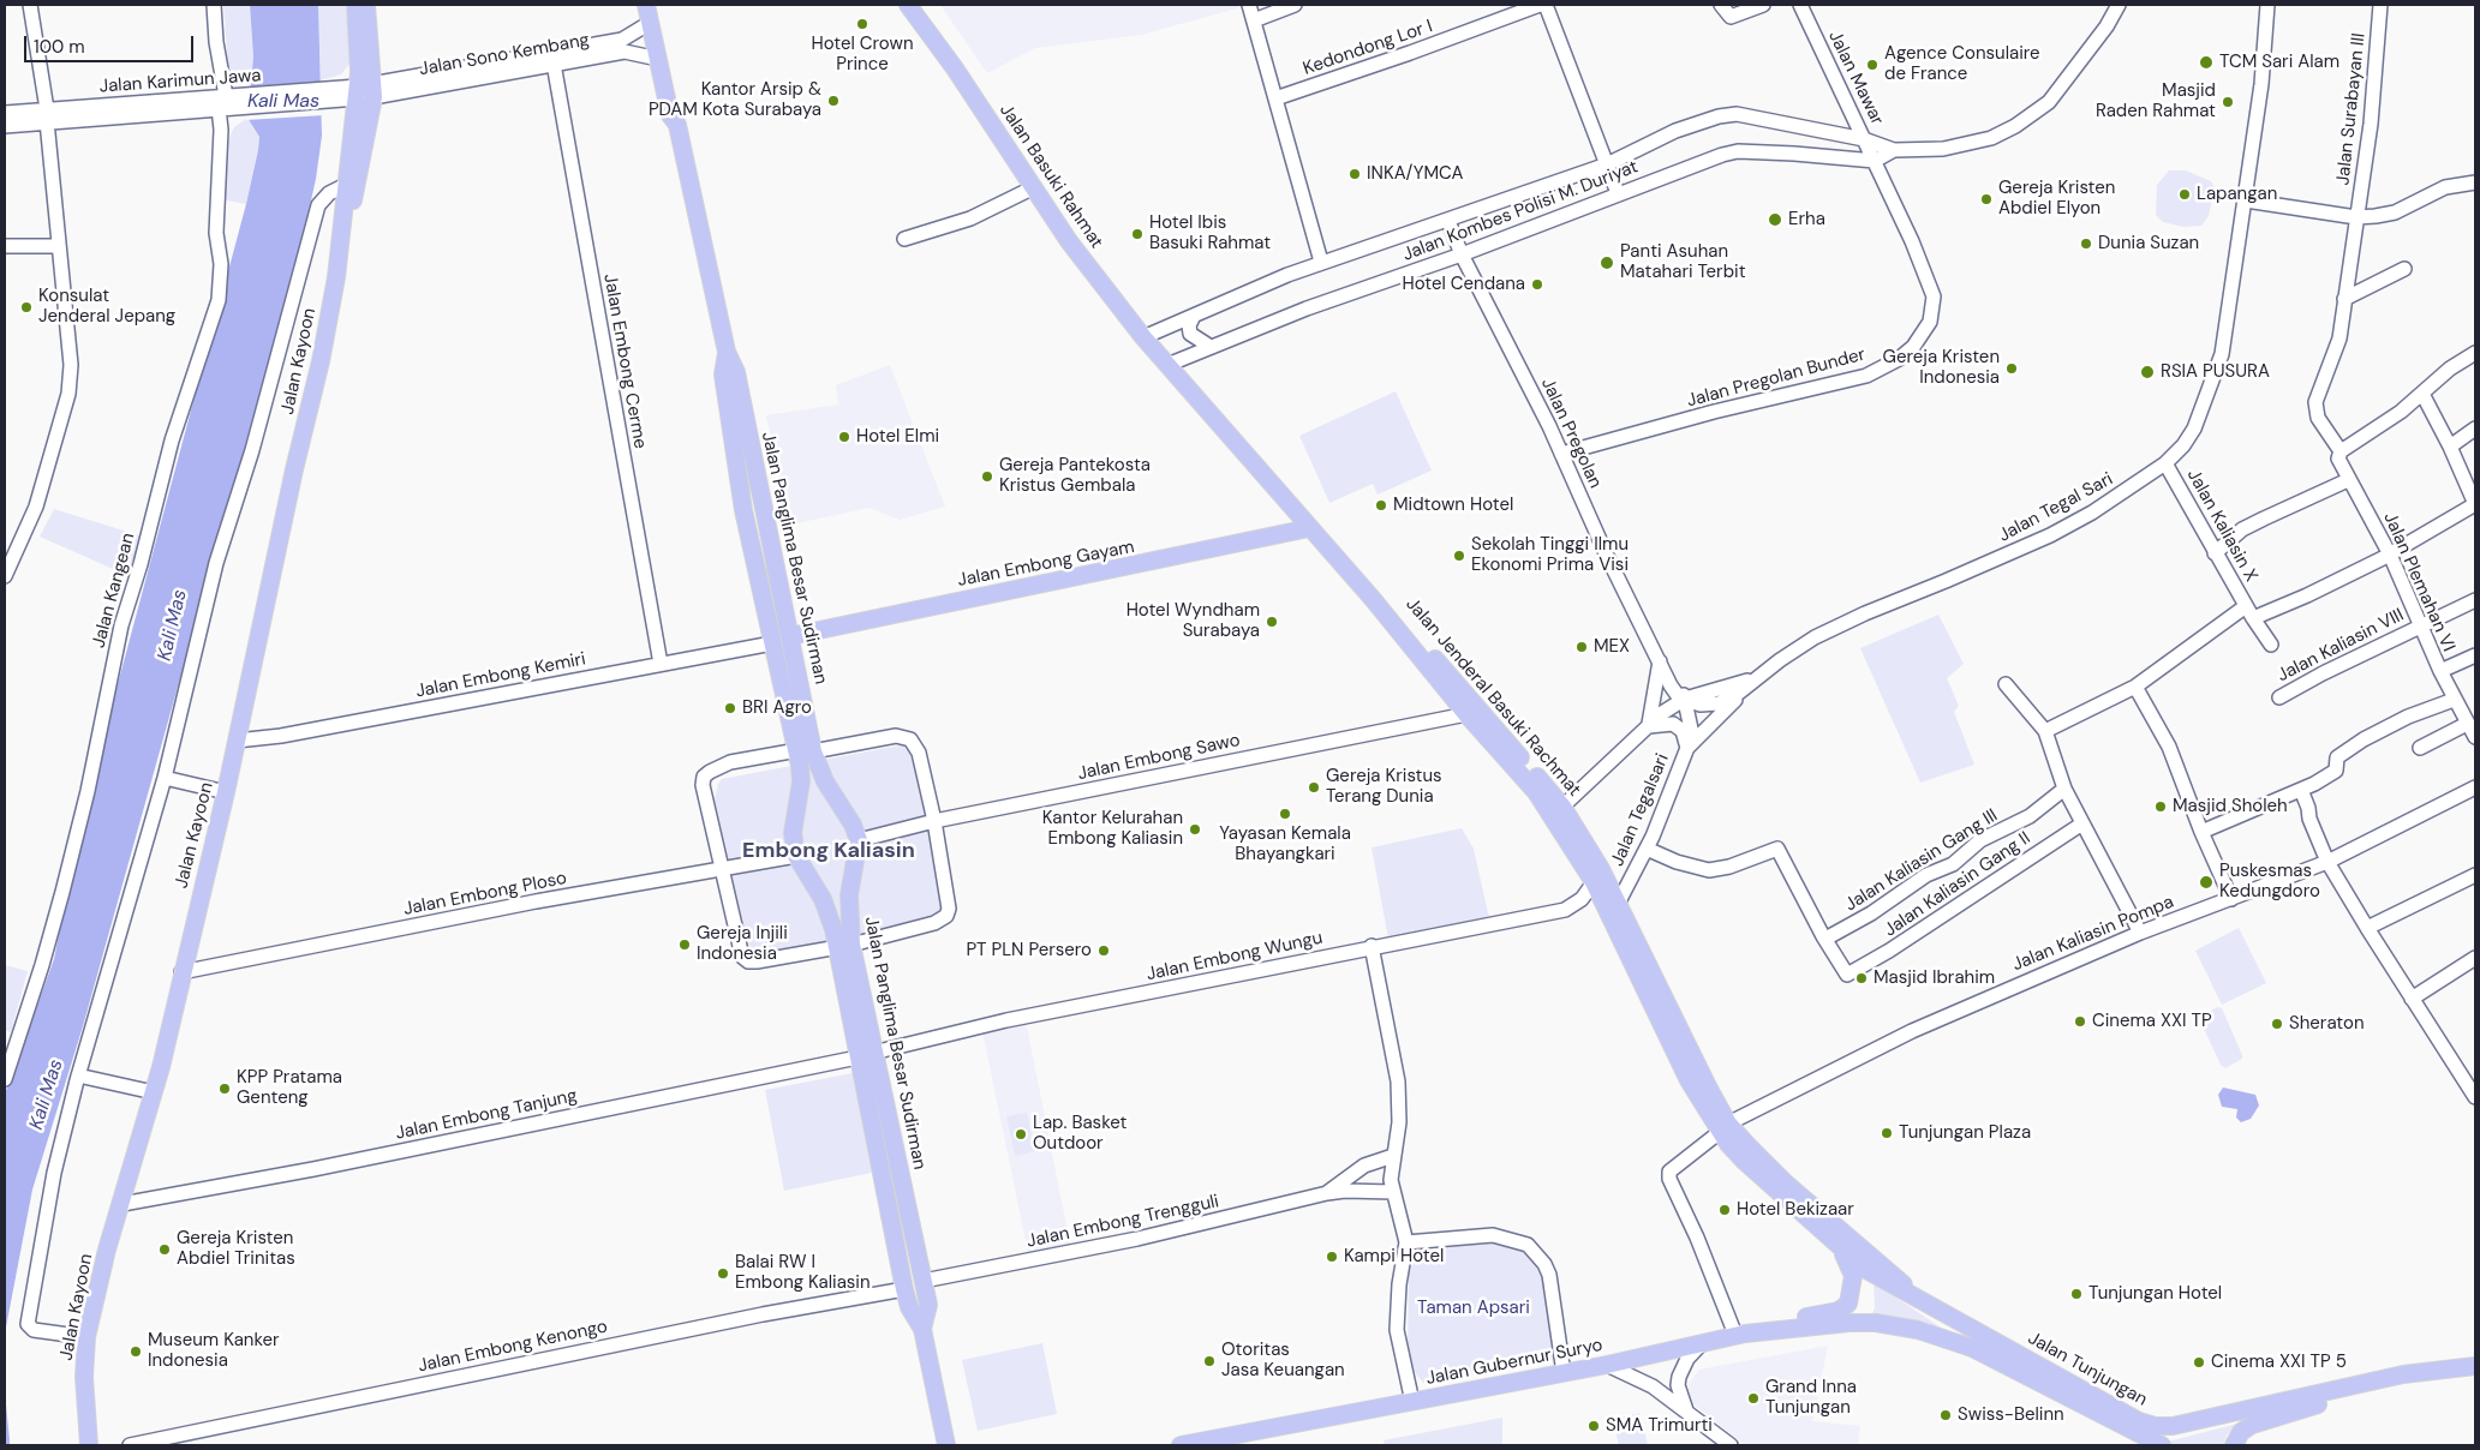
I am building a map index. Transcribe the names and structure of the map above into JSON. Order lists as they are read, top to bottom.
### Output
{
  "streets": {
    "main road": [
      "Jalan Basuki Rahmat",
      "Jalan Kayoon",
      "Jalan Panglima Besar Sudirman",
      "Jalan Embong Gayam",
      "Jalan Jenderal Basuki Rachmat",
      "Jalan Gubernur Suryo",
      "Jalan Tunjungan"
    ],
    "street": [
      "Kedondong Lor I",
      "Jalan Sono Kembang",
      "Jalan Mawar",
      "Jalan Karimun Jawa",
      "Jalan Surabayan III",
      "Jalan Kombes Polisi M. Duriyat",
      "Jalan Embong Cerme",
      "Jalan Pregolan Bunder",
      "Jalan Pregolan",
      "Jalan Tegal Sari",
      "Jalan Kaliasin X",
      "Jalan Plemahan VI",
      "Jalan Kangean",
      "Jalan Kaliasin VIII",
      "Jalan Embong Kemiri",
      "Jalan Embong Sawo",
      "Jalan Tegalsari",
      "Jalan Kaliasin Gang III",
      "Jalan Kaliasin Gang II",
      "Jalan Embong Ploso",
      "Jalan Kaliasin Pompa",
      "Jalan Embong Wungu",
      "Jalan Embong Tanjung",
      "Jalan Embong Trengguli",
      "Jalan Embong Kenongo"
    ]
  },
  "crossings": [
    ["Jalan Sono Kembang", "Jalan Karimun Jawa"],
    ["Jalan Sono Kembang", "Jalan Kayoon"],
    ["Jalan Sono Kembang", "Jalan Embong Cerme"],
    ["Jalan Sono Kembang", "Jalan Panglima Besar Sudirman"],
    ["Jalan Mawar", "Jalan Kombes Polisi M. Duriyat"],
    ["Jalan Mawar", "Jalan Pregolan Bunder"],
    ["Jalan Karimun Jawa", "Jalan Kayoon"],
    ["Jalan Karimun Jawa", "Jalan Kangean"],
    ["Jalan Surabayan III", "Jalan Plemahan VI"],
    ["Jalan Basuki Rahmat", "Jalan Kombes Polisi M. Duriyat"],
    ["Jalan Basuki Rahmat", "Jalan Jenderal Basuki Rachmat"],
    ["Jalan Kombes Polisi M. Duriyat", "Jalan Pregolan Bunder"],
    ["Jalan Kombes Polisi M. Duriyat", "Jalan Pregolan"],
    ["Jalan Kombes Polisi M. Duriyat", "Jalan Jenderal Basuki Rachmat"],
    ["Jalan Kayoon", "Jalan Embong Kemiri"],
    ["Jalan Kayoon", "Jalan Embong Ploso"],
    ["Jalan Kayoon", "Jalan Embong Tanjung"],
    ["Jalan Embong Cerme", "Jalan Embong Kemiri"],
    ["Jalan Pregolan Bunder", "Jalan Pregolan"],
    ["Jalan Pregolan", "Jalan Tegalsari"],
    ["Jalan Tegal Sari", "Jalan Kaliasin X"],
    ["Jalan Tegal Sari", "Jalan Tegalsari"],
    ["Jalan Panglima Besar Sudirman", "Jalan Embong Gayam"],
    ["Jalan Panglima Besar Sudirman", "Jalan Embong Kemiri"],
    ["Jalan Panglima Besar Sudirman", "Jalan Embong Sawo"],
    ["Jalan Panglima Besar Sudirman", "Jalan Embong Ploso"],
    ["Jalan Panglima Besar Sudirman", "Jalan Embong Wungu"],
    ["Jalan Panglima Besar Sudirman", "Jalan Embong Tanjung"],
    ["Jalan Panglima Besar Sudirman", "Jalan Embong Trengguli"],
    ["Jalan Panglima Besar Sudirman", "Jalan Embong Kenongo"],
    ["Jalan Embong Gayam", "Jalan Jenderal Basuki Rachmat"],
    ["Jalan Plemahan VI", "Jalan Kaliasin VIII"],
    ["Jalan Jenderal Basuki Rachmat", "Jalan Embong Sawo"],
    ["Jalan Jenderal Basuki Rachmat", "Jalan Tegalsari"],
    ["Jalan Jenderal Basuki Rachmat", "Jalan Kaliasin Pompa"],
    ["Jalan Jenderal Basuki Rachmat", "Jalan Embong Wungu"],
    ["Jalan Jenderal Basuki Rachmat", "Jalan Tunjungan"],
    ["Jalan Kaliasin Gang III", "Jalan Kaliasin Gang II"],
    ["Jalan Kaliasin Pompa", "Jalan Gubernur Suryo"],
    ["Jalan Embong Wungu", "Jalan Embong Tanjung"],
    ["Jalan Gubernur Suryo", "Jalan Tunjungan"]
  ],
  "districts": ["Embong Kaliasin"],
  "water": ["Kali Mas"],
  "parks": ["Taman Apsari"],
  "places": [
    "Hotel Crown Prince",
    "TCM Sari Alam",
    "Agence Consulaire de France",
    "Kantor Arsip & PDAM Kota Surabaya",
    "Masjid Raden Rahmat",
    "INKA/YMCA",
    "Lapangan",
    "Gereja Kristen Abdiel Elyon",
    "Erha",
    "Hotel Ibis Basuki Rahmat",
    "Dunia Suzan",
    "Panti Asuhan Matahari Terbit",
    "Hotel Cendana",
    "Konsulat Jenderal Jepang",
    "Gereja Kristen Indonesia",
    "RSIA PUSURA",
    "Hotel Elmi",
    "Gereja Pantekosta Kristus Gembala",
    "Midtown Hotel",
    "Sekolah Tinggi Ilmu Ekonomi Prima Visi",
    "Hotel Wyndham Surabaya",
    "MEX",
    "BRI Agro",
    "Gereja Kristus Terang Dunia",
    "Masjid Sholeh",
    "Yayasan Kemala Bhayangkari",
    "Kantor Kelurahan Embong Kaliasin",
    "Puskesmas Kedungdoro",
    "Gereja Injili Indonesia",
    "PT PLN Persero",
    "Masjid Ibrahim",
    "Cinema XXI TP",
    "Sheraton",
    "KPP Pratama Genteng",
    "Tunjungan Plaza",
    "Lap. Basket Outdoor",
    "Hotel Bekizaar",
    "Gereja Kristen Abdiel Trinitas",
    "Kampi Hotel",
    "Balai RW I Embong Kaliasin",
    "Tunjungan Hotel",
    "Museum Kanker Indonesia",
    "Otoritas Jasa Keuangan",
    "Cinema XXI TP 5",
    "Grand Inna Tunjungan",
    "Swiss-Belinn",
    "SMA Trimurti"
  ],
  "scale_bar": "100 m"
}
